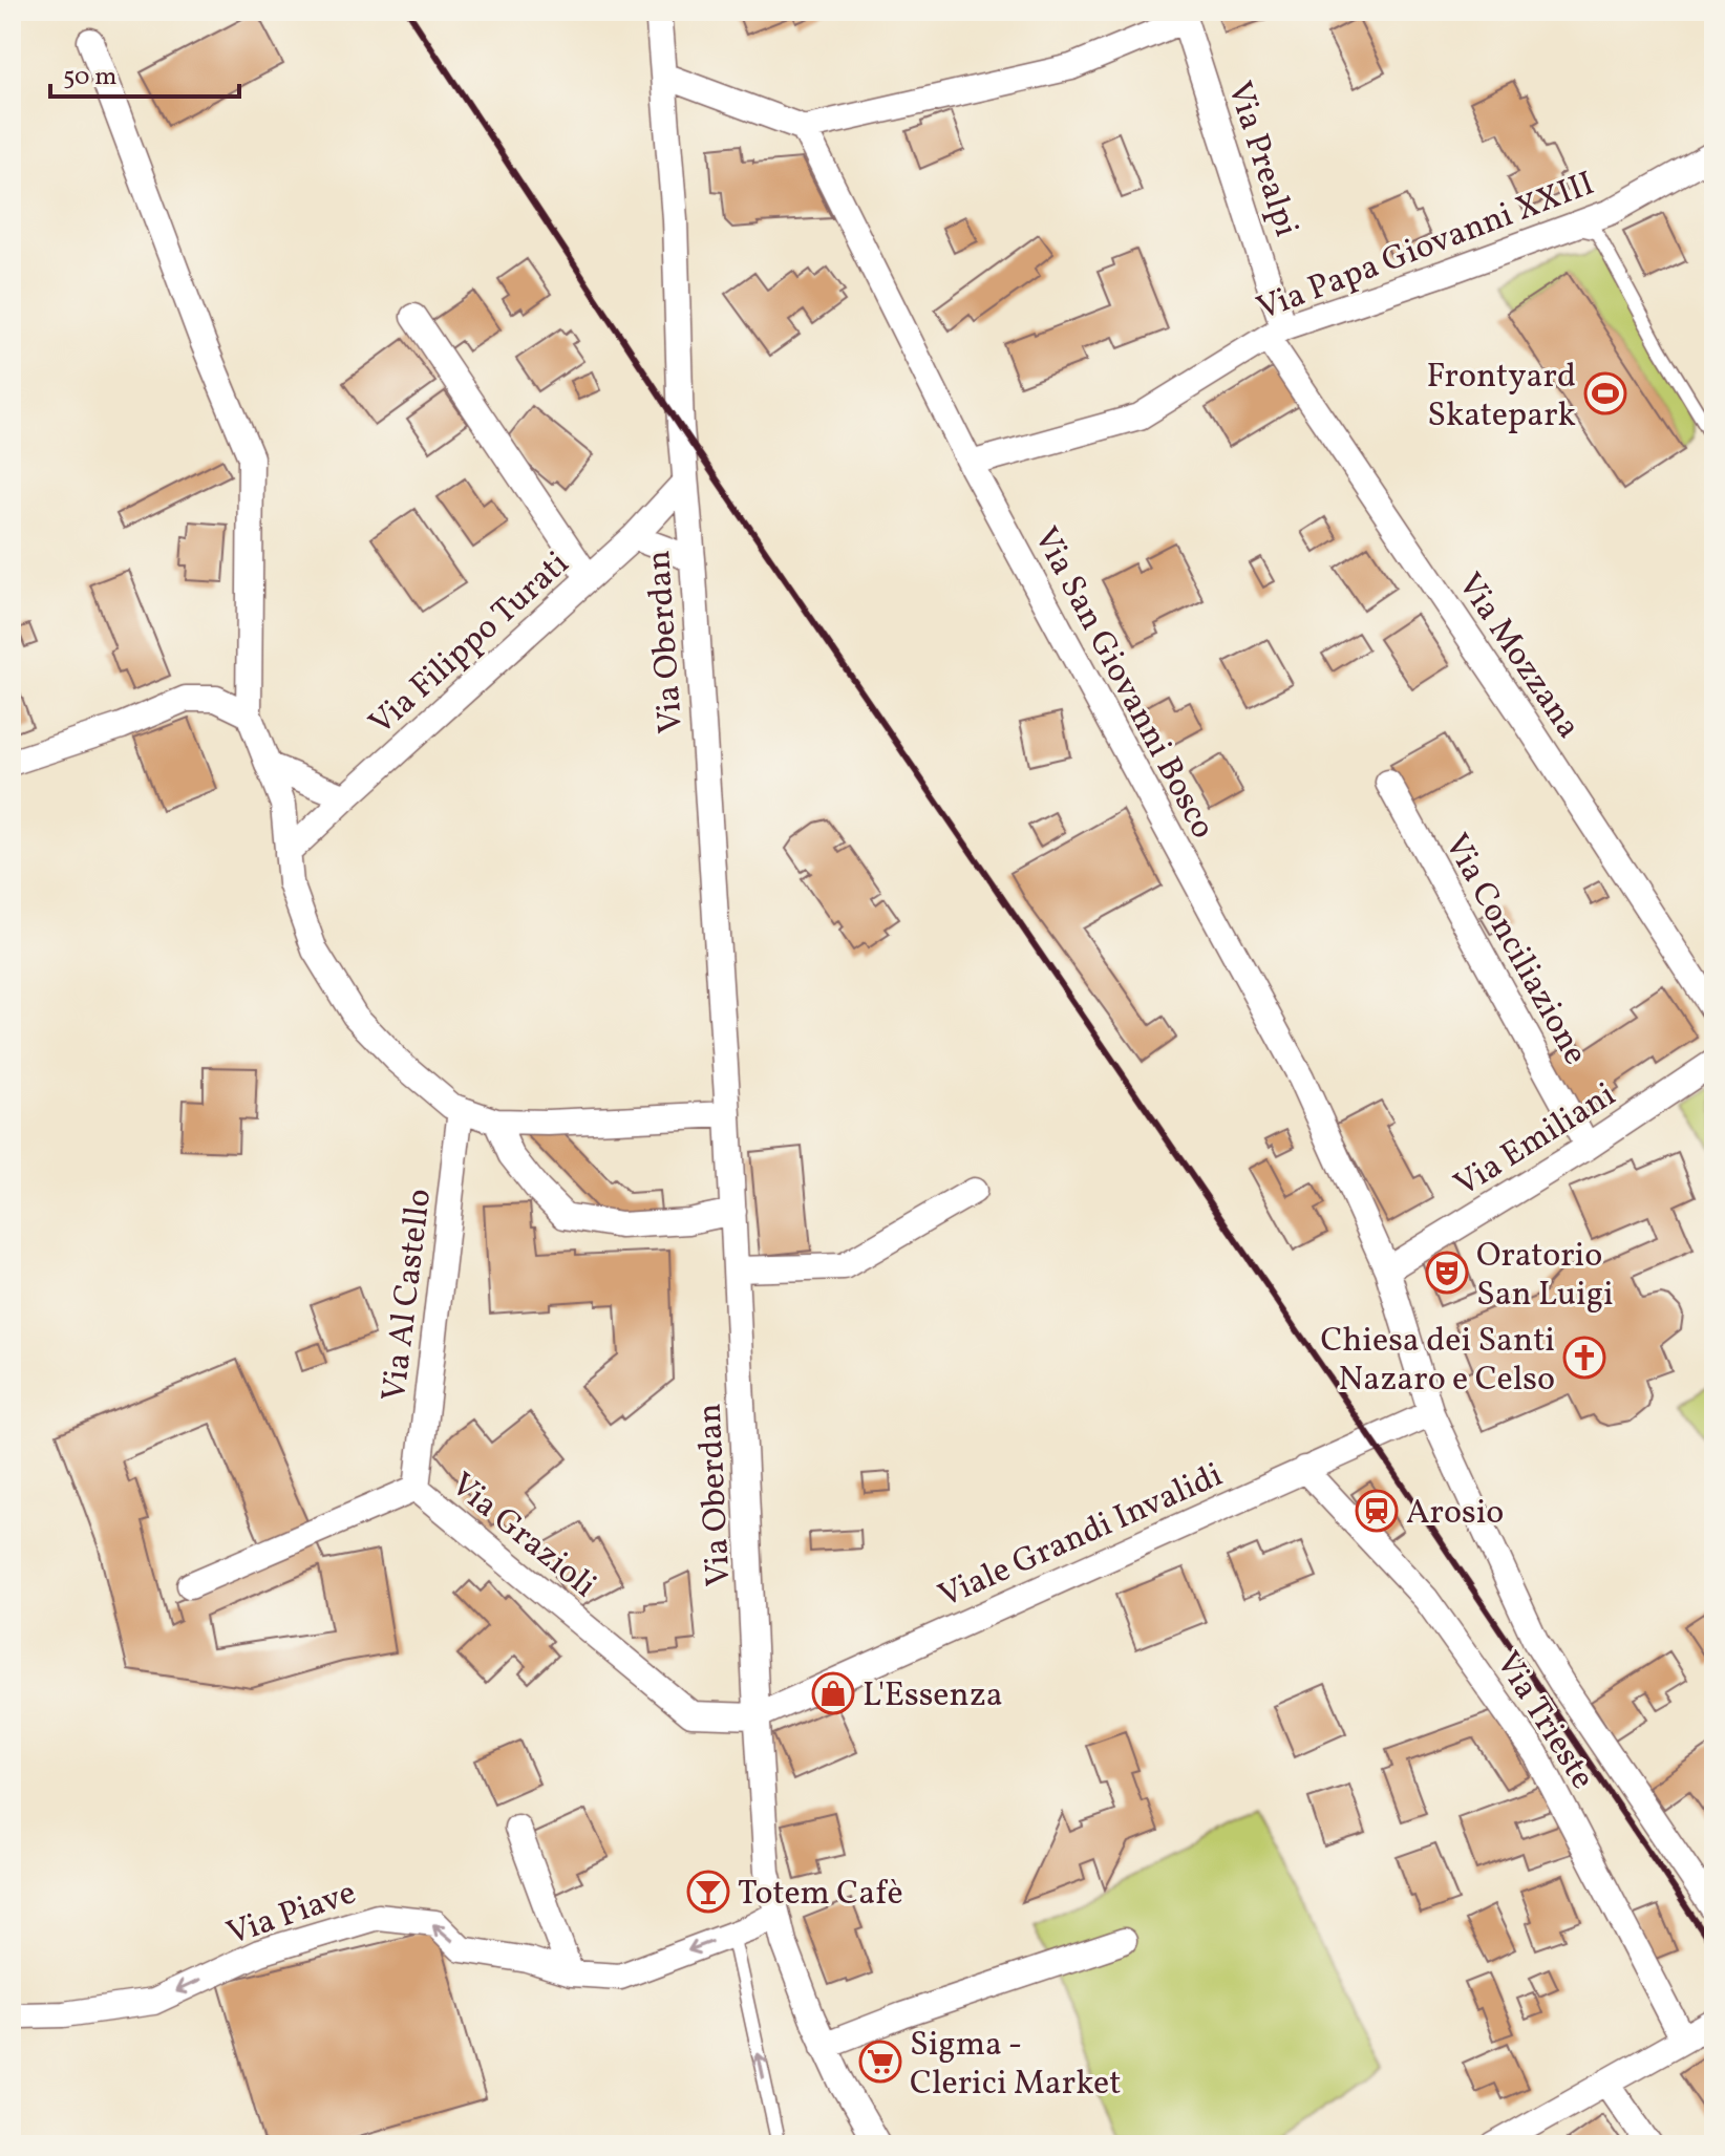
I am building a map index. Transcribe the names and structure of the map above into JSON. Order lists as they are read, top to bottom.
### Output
{
  "streets": {
    "street": [
      "Via Prealpi",
      "Via Papa Giovanni XXIII",
      "Via Filippo Turati",
      "Via Oberdan",
      "Via Mozzana",
      "Via San Giovanni Bosco",
      "Via Conciliazione",
      "Via Emiliani",
      "Via Al Castello",
      "Via Grazioli",
      "Viale Grandi Invalidi",
      "Via Trieste",
      "Via Piave"
    ]
  },
  "crossings": [
    ["Via Prealpi", "Via Papa Giovanni XXIII"],
    ["Via Prealpi", "Via Mozzana"],
    ["Via Papa Giovanni XXIII", "Via Mozzana"],
    ["Via Papa Giovanni XXIII", "Via San Giovanni Bosco"],
    ["Via Filippo Turati", "Via Oberdan"],
    ["Via Oberdan", "Via Grazioli"],
    ["Via Oberdan", "Viale Grandi Invalidi"],
    ["Via Oberdan", "Via Piave"],
    ["Via San Giovanni Bosco", "Via Emiliani"],
    ["Via San Giovanni Bosco", "Viale Grandi Invalidi"],
    ["Via Conciliazione", "Via Emiliani"],
    ["Via Al Castello", "Via Grazioli"],
    ["Via Grazioli", "Viale Grandi Invalidi"],
    ["Viale Grandi Invalidi", "Via Trieste"]
  ],
  "one_way": ["Via Piave"],
  "places": {
    "sports": ["Frontyard Skatepark"],
    "theatre": ["Oratorio San Luigi"],
    "church": ["Chiesa dei Santi Nazaro e Celso"],
    "station": ["Arosio"],
    "shop": ["L'Essenza"],
    "bar": ["Totem Cafè"],
    "supermarket": ["Sigma - Clerici Market"]
  },
  "scale_bar": "50 m"
}
